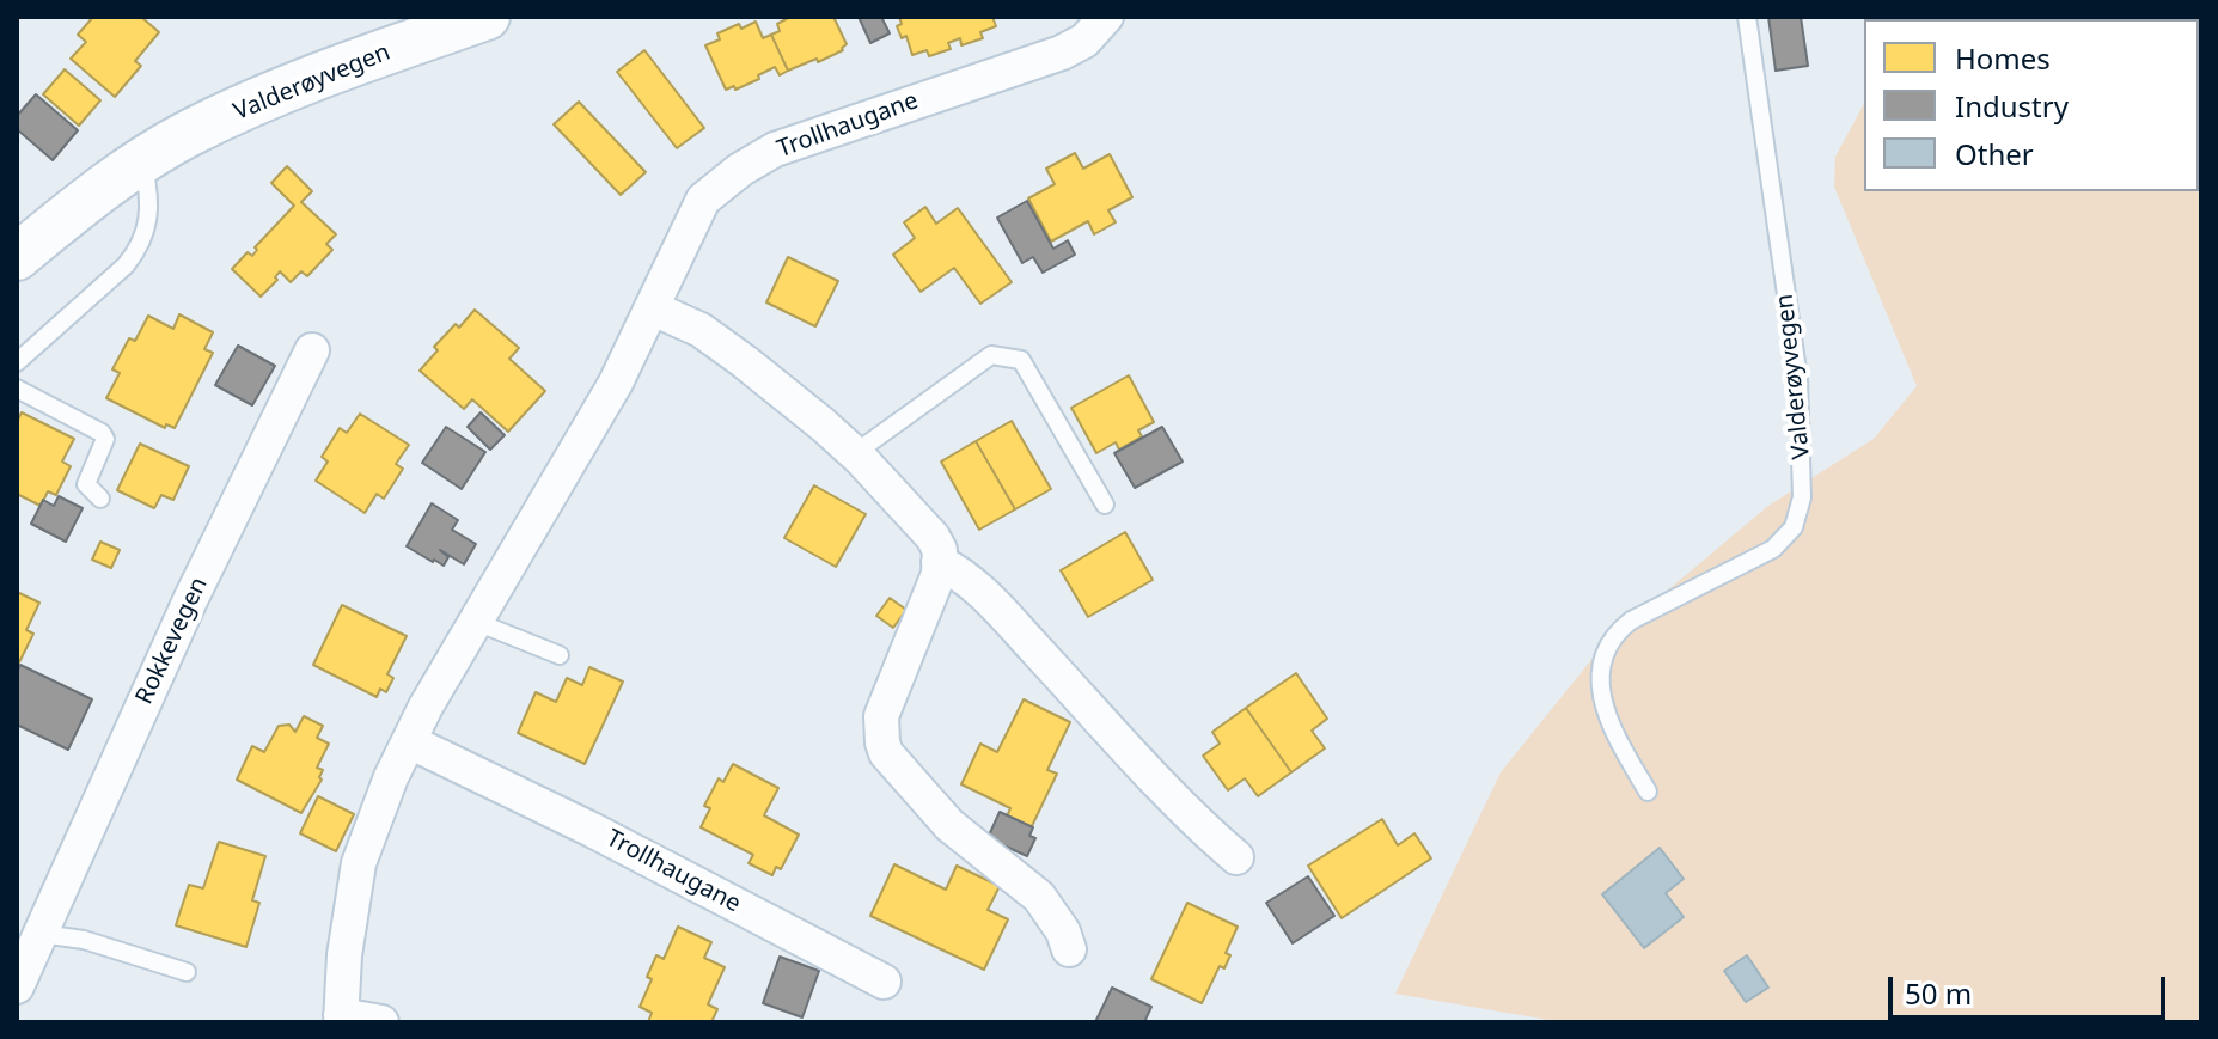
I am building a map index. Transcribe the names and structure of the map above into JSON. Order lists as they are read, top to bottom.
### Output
{
  "streets": {
    "main road": ["Valderøyvegen"],
    "street": ["Trollhaugane", "Rokkevegen"]
  },
  "legend": ["Homes", "Industry", "Other"],
  "scale_bar": "50 m"
}
